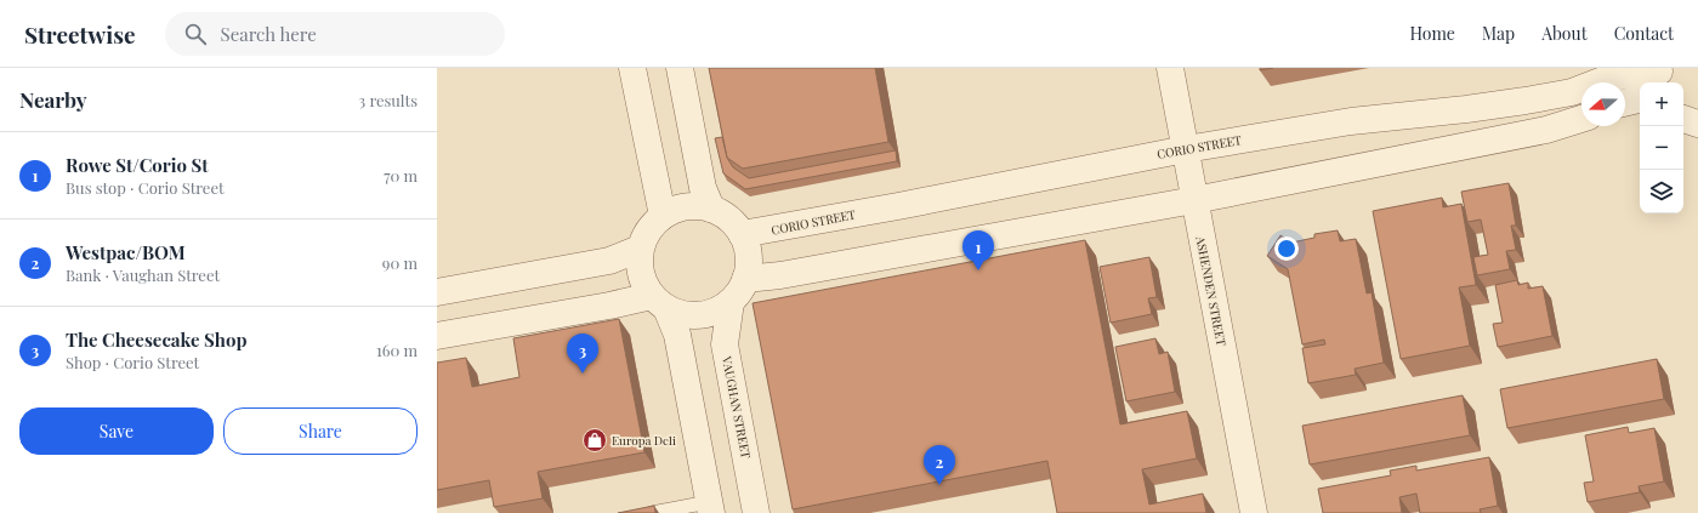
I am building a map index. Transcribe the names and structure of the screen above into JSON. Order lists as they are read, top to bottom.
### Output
{
  "streets": {
    "street": ["CORIO STREET", "ASHENDEN STREET", "VAUGHAN STREET"]
  },
  "crossings": [
    ["CORIO STREET", "ASHENDEN STREET"],
    ["CORIO STREET", "VAUGHAN STREET"]
  ],
  "places": {
    "shop": ["Europa Deli"]
  },
  "north": "left",
  "page": {
    "header": "Streetwise",
    "search": "Search here",
    "nav": [
      "Home",
      "Map",
      "About",
      "Contact"
    ],
    "heading": ["Nearby", "3 results"],
    "map_buttons": ["+", "−"],
    "list": [
      {
        "mark": "1",
        "name": "Rowe St/Corio St",
        "note": "Bus stop · Corio Street",
        "value": "70 m"
      },
      {
        "mark": "2",
        "name": "Westpac/BOM",
        "note": "Bank · Vaughan Street",
        "value": "90 m"
      },
      {
        "mark": "3",
        "name": "The Cheesecake Shop",
        "note": "Shop · Corio Street",
        "value": "160 m"
      }
    ],
    "pins": ["1", "3", "2"],
    "buttons": ["Save", "Share"]
  }
}
